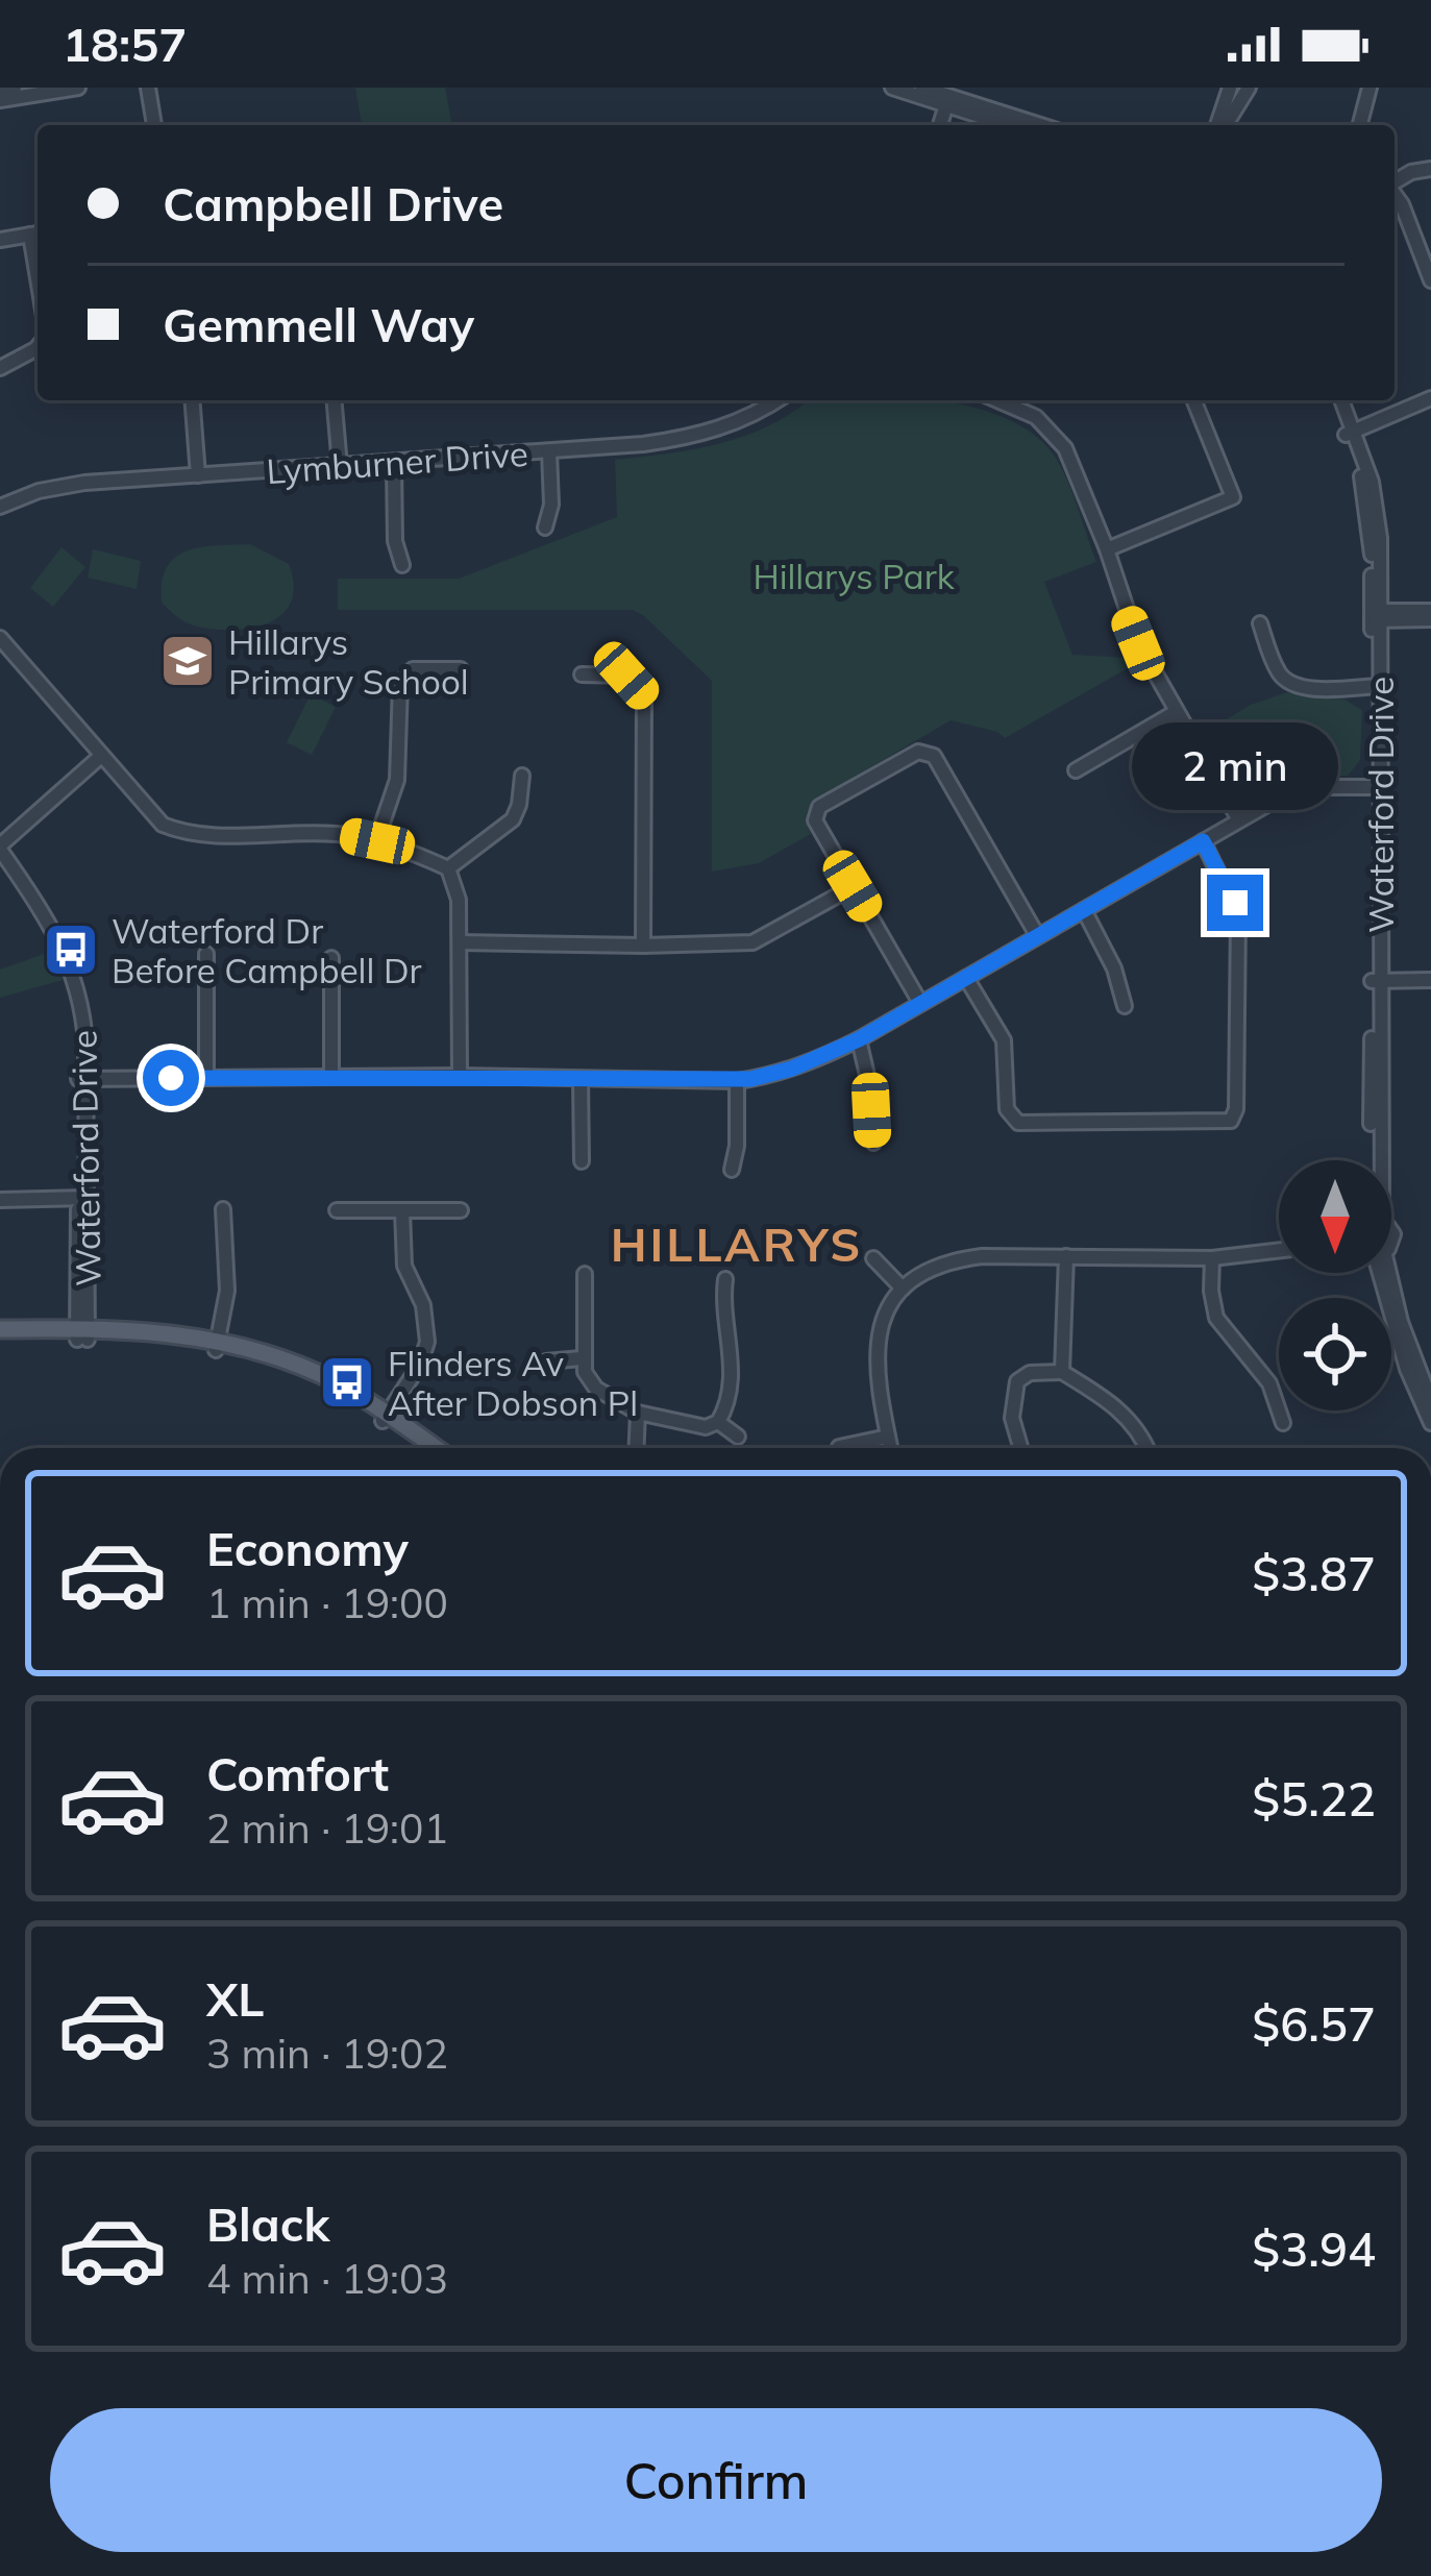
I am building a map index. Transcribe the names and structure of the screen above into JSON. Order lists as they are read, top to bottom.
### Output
{
  "streets": {
    "street": ["Lymburner Drive", "Waterford Drive"]
  },
  "districts": ["HILLARYS"],
  "parks": ["Hillarys Park"],
  "places": {
    "school or university": ["Hillarys Primary School"],
    "bus stop": ["Waterford Dr Before Campbell Dr", "Flinders Av After Dobson Pl"]
  },
  "north": "bottom",
  "page": {
    "status": "18:57",
    "banner": ["Campbell Drive", "Gemmell Way"],
    "bubble": "2 min",
    "list": [
      {
        "name": "Economy",
        "note": "1 min · 19:00",
        "value": "$3.87"
      },
      {
        "name": "Comfort",
        "note": "2 min · 19:01",
        "value": "$5.22"
      },
      {
        "name": "XL",
        "note": "3 min · 19:02",
        "value": "$6.57"
      },
      {
        "name": "Black",
        "note": "4 min · 19:03",
        "value": "$3.94"
      }
    ],
    "buttons": "Confirm"
  }
}
